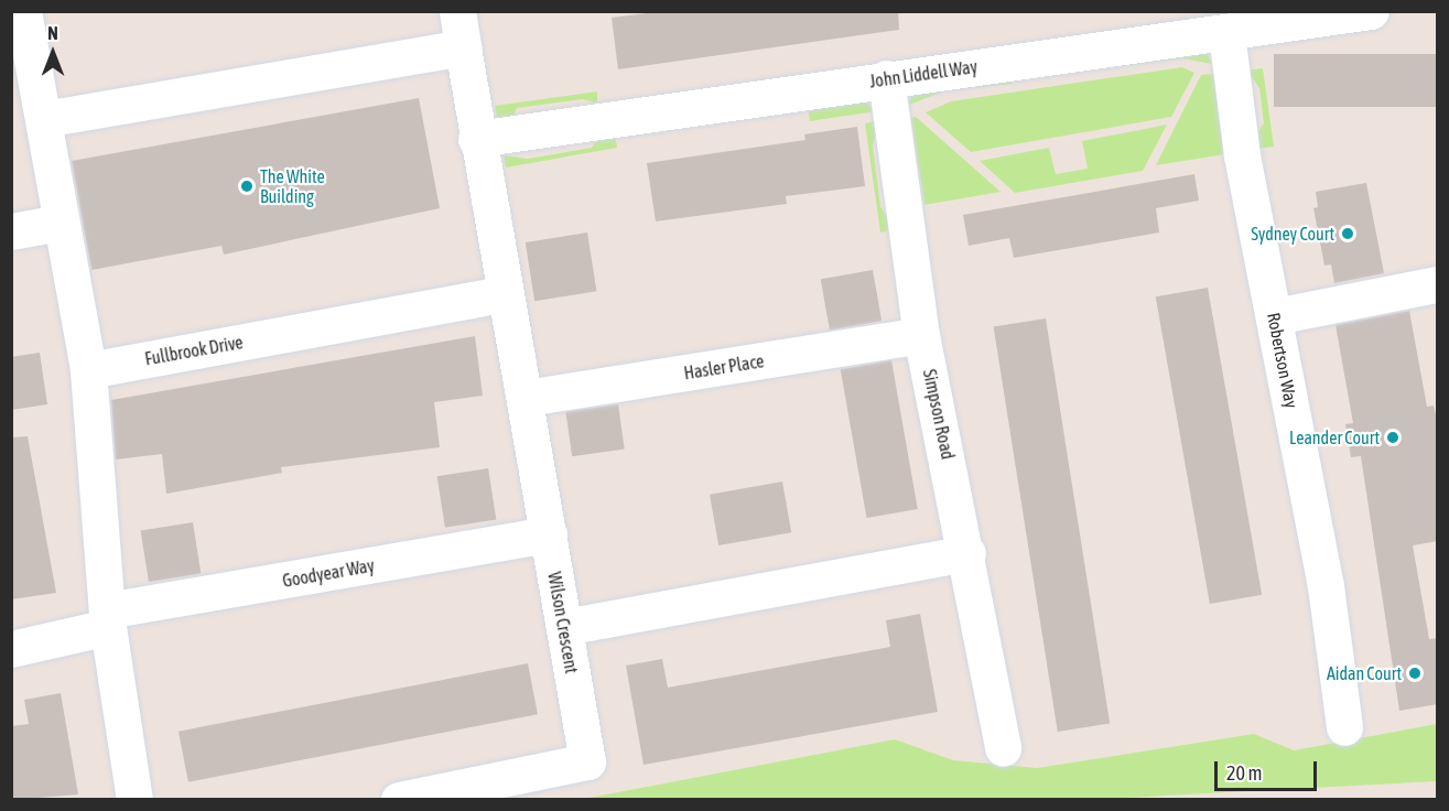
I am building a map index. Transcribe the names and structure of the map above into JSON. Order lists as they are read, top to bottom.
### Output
{
  "streets": {
    "street": [
      "John Liddell Way",
      "Fullbrook Drive",
      "Robertson Way",
      "Hasler Place",
      "Simpson Road",
      "Goodyear Way",
      "Wilson Crescent"
    ]
  },
  "crossings": [
    ["John Liddell Way", "Robertson Way"],
    ["John Liddell Way", "Simpson Road"],
    ["Fullbrook Drive", "Wilson Crescent"],
    ["Hasler Place", "Simpson Road"],
    ["Hasler Place", "Wilson Crescent"],
    ["Goodyear Way", "Wilson Crescent"]
  ],
  "places": [
    "The White Building",
    "Sydney Court",
    "Leander Court",
    "Aidan Court"
  ],
  "scale_bar": "20 m",
  "north": "top"
}
